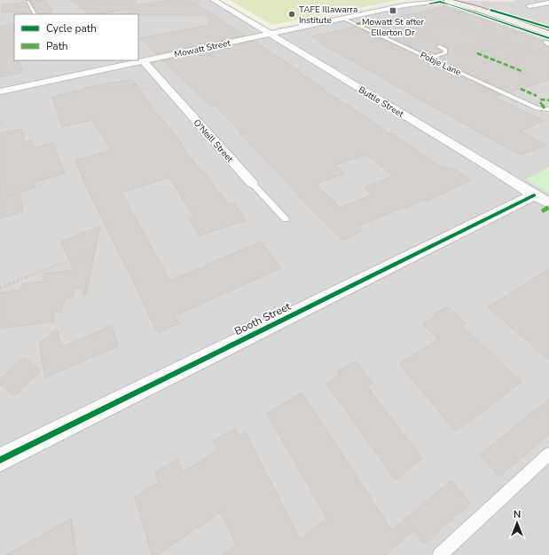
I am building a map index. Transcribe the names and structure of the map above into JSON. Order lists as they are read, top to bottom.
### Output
{
  "streets": {
    "street": [
      "Mowatt Street",
      "Buttle Street",
      "O'Neill Street",
      "Booth Street"
    ],
    "lane": ["Pobje Lane"]
  },
  "crossings": [
    ["Mowatt Street", "Pobje Lane"],
    ["Mowatt Street", "Buttle Street"],
    ["Mowatt Street", "O'Neill Street"],
    ["Buttle Street", "Booth Street"]
  ],
  "places": {
    "transit": ["Mowatt St after Ellerton Dr"],
    "other": ["TAFE Illawarra Institute"]
  },
  "legend": ["Cycle path", "Path"],
  "north": "top"
}
